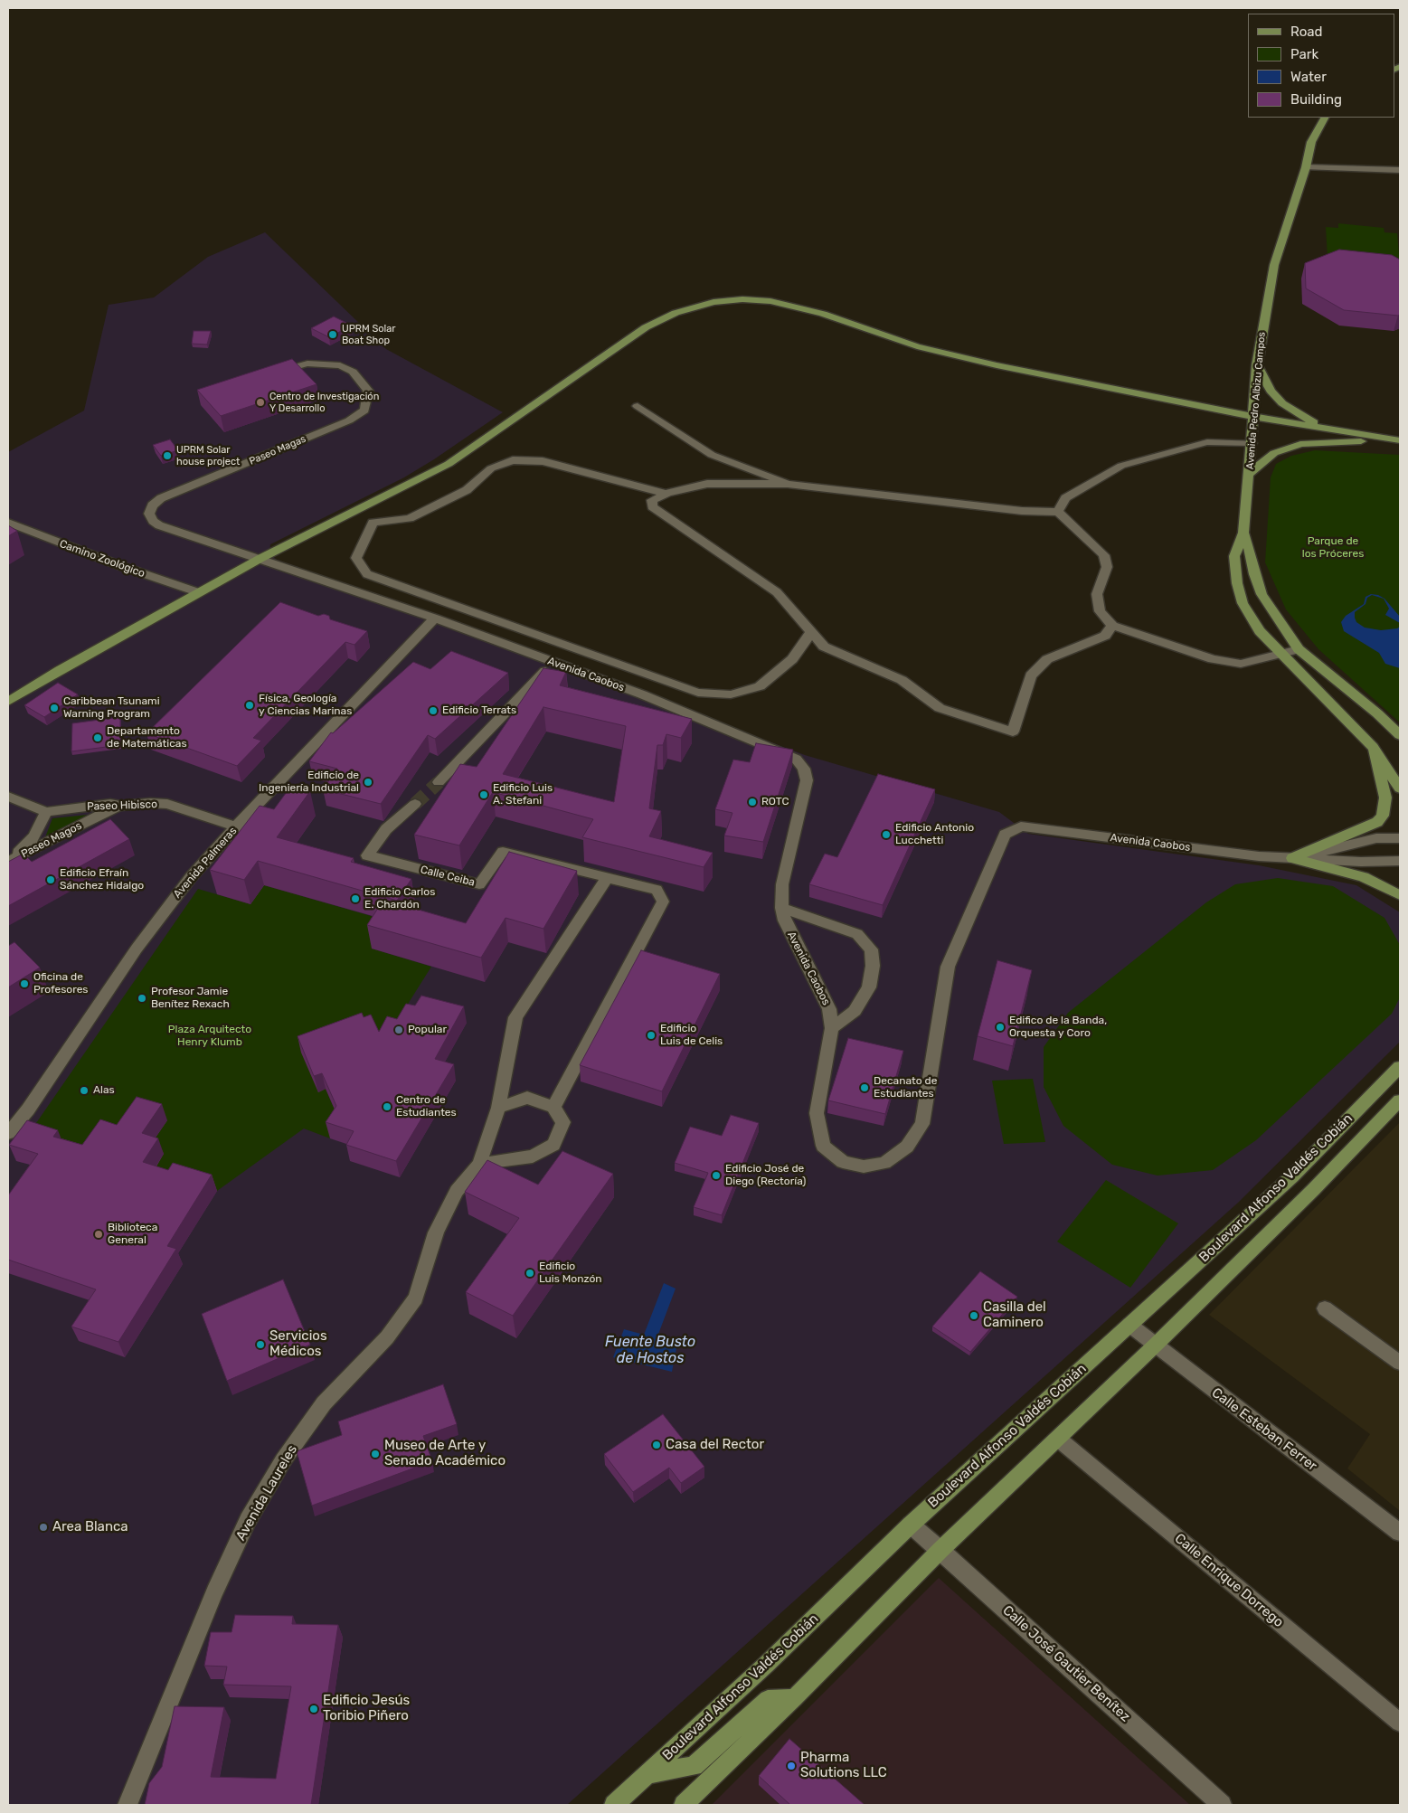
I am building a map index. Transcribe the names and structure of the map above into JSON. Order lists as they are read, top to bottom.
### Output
{
  "streets": {
    "main road": ["Avenida Pedro Albizu Campos", "Boulevard Alfonso Valdés Cobián"],
    "street": [
      "Paseo Magas",
      "Camino Zoológico",
      "Avenida Caobos",
      "Paseo Hibisco",
      "Paseo Magos",
      "Avenida Palmeras",
      "Calle Ceiba",
      "Calle Esteban Ferrer",
      "Avenida Laureles",
      "Calle Enrique Dorrego",
      "Calle José Gautier Benítez"
    ]
  },
  "crossings": [
    ["Paseo Magas", "Avenida Caobos"],
    ["Avenida Caobos", "Avenida Palmeras"],
    ["Paseo Hibisco", "Paseo Magos"],
    ["Paseo Hibisco", "Avenida Palmeras"],
    ["Boulevard Alfonso Valdés Cobián", "Calle Esteban Ferrer"],
    ["Boulevard Alfonso Valdés Cobián", "Calle Enrique Dorrego"],
    ["Boulevard Alfonso Valdés Cobián", "Calle José Gautier Benítez"]
  ],
  "water": ["Fuente Busto de Hostos"],
  "parks": ["Parque de los Próceres", "Plaza Arquitecto Henry Klumb"],
  "places": [
    "UPRM Solar Boat Shop",
    "Centro de Investigación Y Desarrollo",
    "UPRM Solar house project",
    "Física, Geología y Ciencias Marinas",
    "Caribbean Tsunami Warning Program",
    "Edificio Terrats",
    "Departamento de Matemáticas",
    "Edificio de Ingeniería Industrial",
    "Edificio Luis A. Stefani",
    "ROTC",
    "Edificio Antonio Lucchetti",
    "Edificio Efraín Sánchez Hidalgo",
    "Edificio Carlos E. Chardón",
    "Oficina de Profesores",
    "Profesor Jamie Benítez Rexach",
    "Edifico de la Banda, Orquesta y Coro",
    "Popular",
    "Edificio Luis de Celis",
    "Decanato de Estudiantes",
    "Alas",
    "Centro de Estudiantes",
    "Edificio José de Diego (Rectoría)",
    "Biblioteca General",
    "Edificio Luis Monzón",
    "Casilla del Caminero",
    "Servicios Médicos",
    "Casa del Rector",
    "Museo de Arte y Senado Académico",
    "Area Blanca",
    "Edificio Jesús Toribio Piñero",
    "Pharma Solutions LLC"
  ],
  "legend": [
    "Road",
    "Park",
    "Water",
    "Building"
  ]
}
